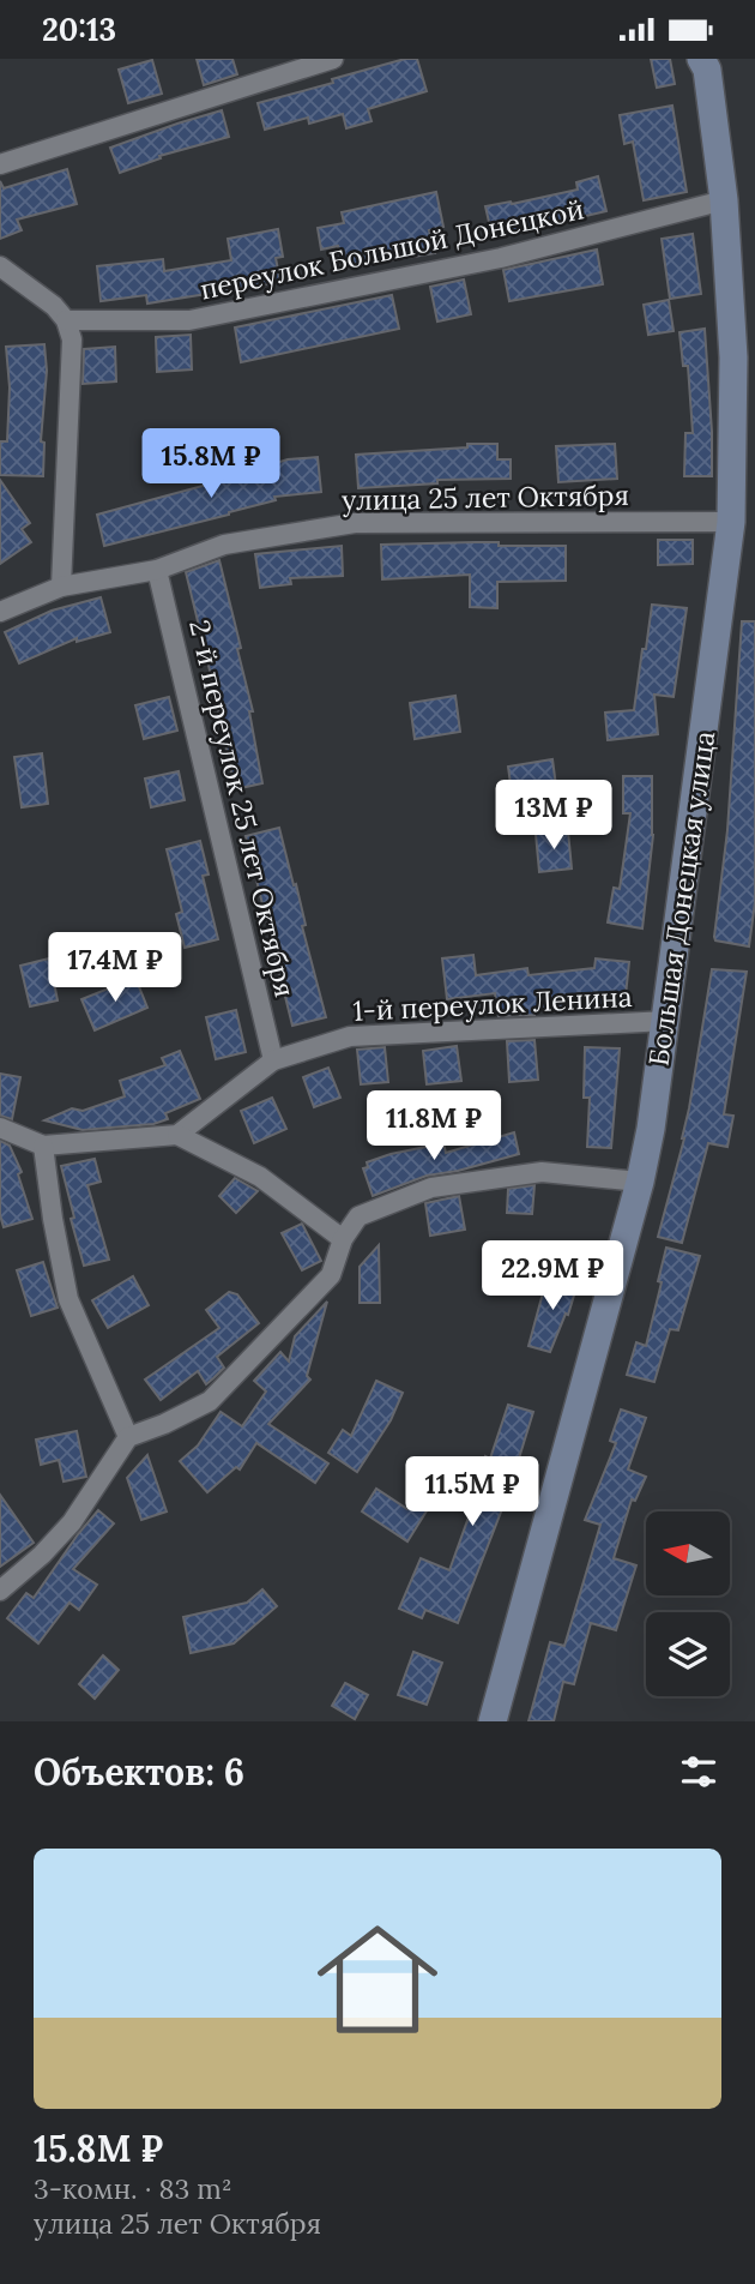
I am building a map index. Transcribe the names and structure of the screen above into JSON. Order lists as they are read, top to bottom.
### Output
{
  "streets": {
    "street": [
      "переулок Большой Донецкой",
      "улица 25 лет Октября",
      "2-й переулок 25 лет Октября",
      "Большая Донецкая улица",
      "1-й переулок Ленина"
    ]
  },
  "crossings": [
    ["переулок Большой Донецкой", "Большая Донецкая улица"],
    ["улица 25 лет Октября", "2-й переулок 25 лет Октября"],
    ["улица 25 лет Октября", "Большая Донецкая улица"],
    ["2-й переулок 25 лет Октября", "1-й переулок Ленина"],
    ["Большая Донецкая улица", "1-й переулок Ленина"]
  ],
  "north": "left",
  "page": {
    "status": "20:13",
    "price": [
      "15.8M ₽",
      "13M ₽",
      "17.4M ₽",
      "11.8M ₽",
      "22.9M ₽",
      "11.5M ₽"
    ],
    "heading": "Объектов: 6",
    "list": [
      {
        "name": "15.8M ₽",
        "note": "3-комн. · 83 m² · улица 25 лет Октября"
      }
    ]
  }
}
